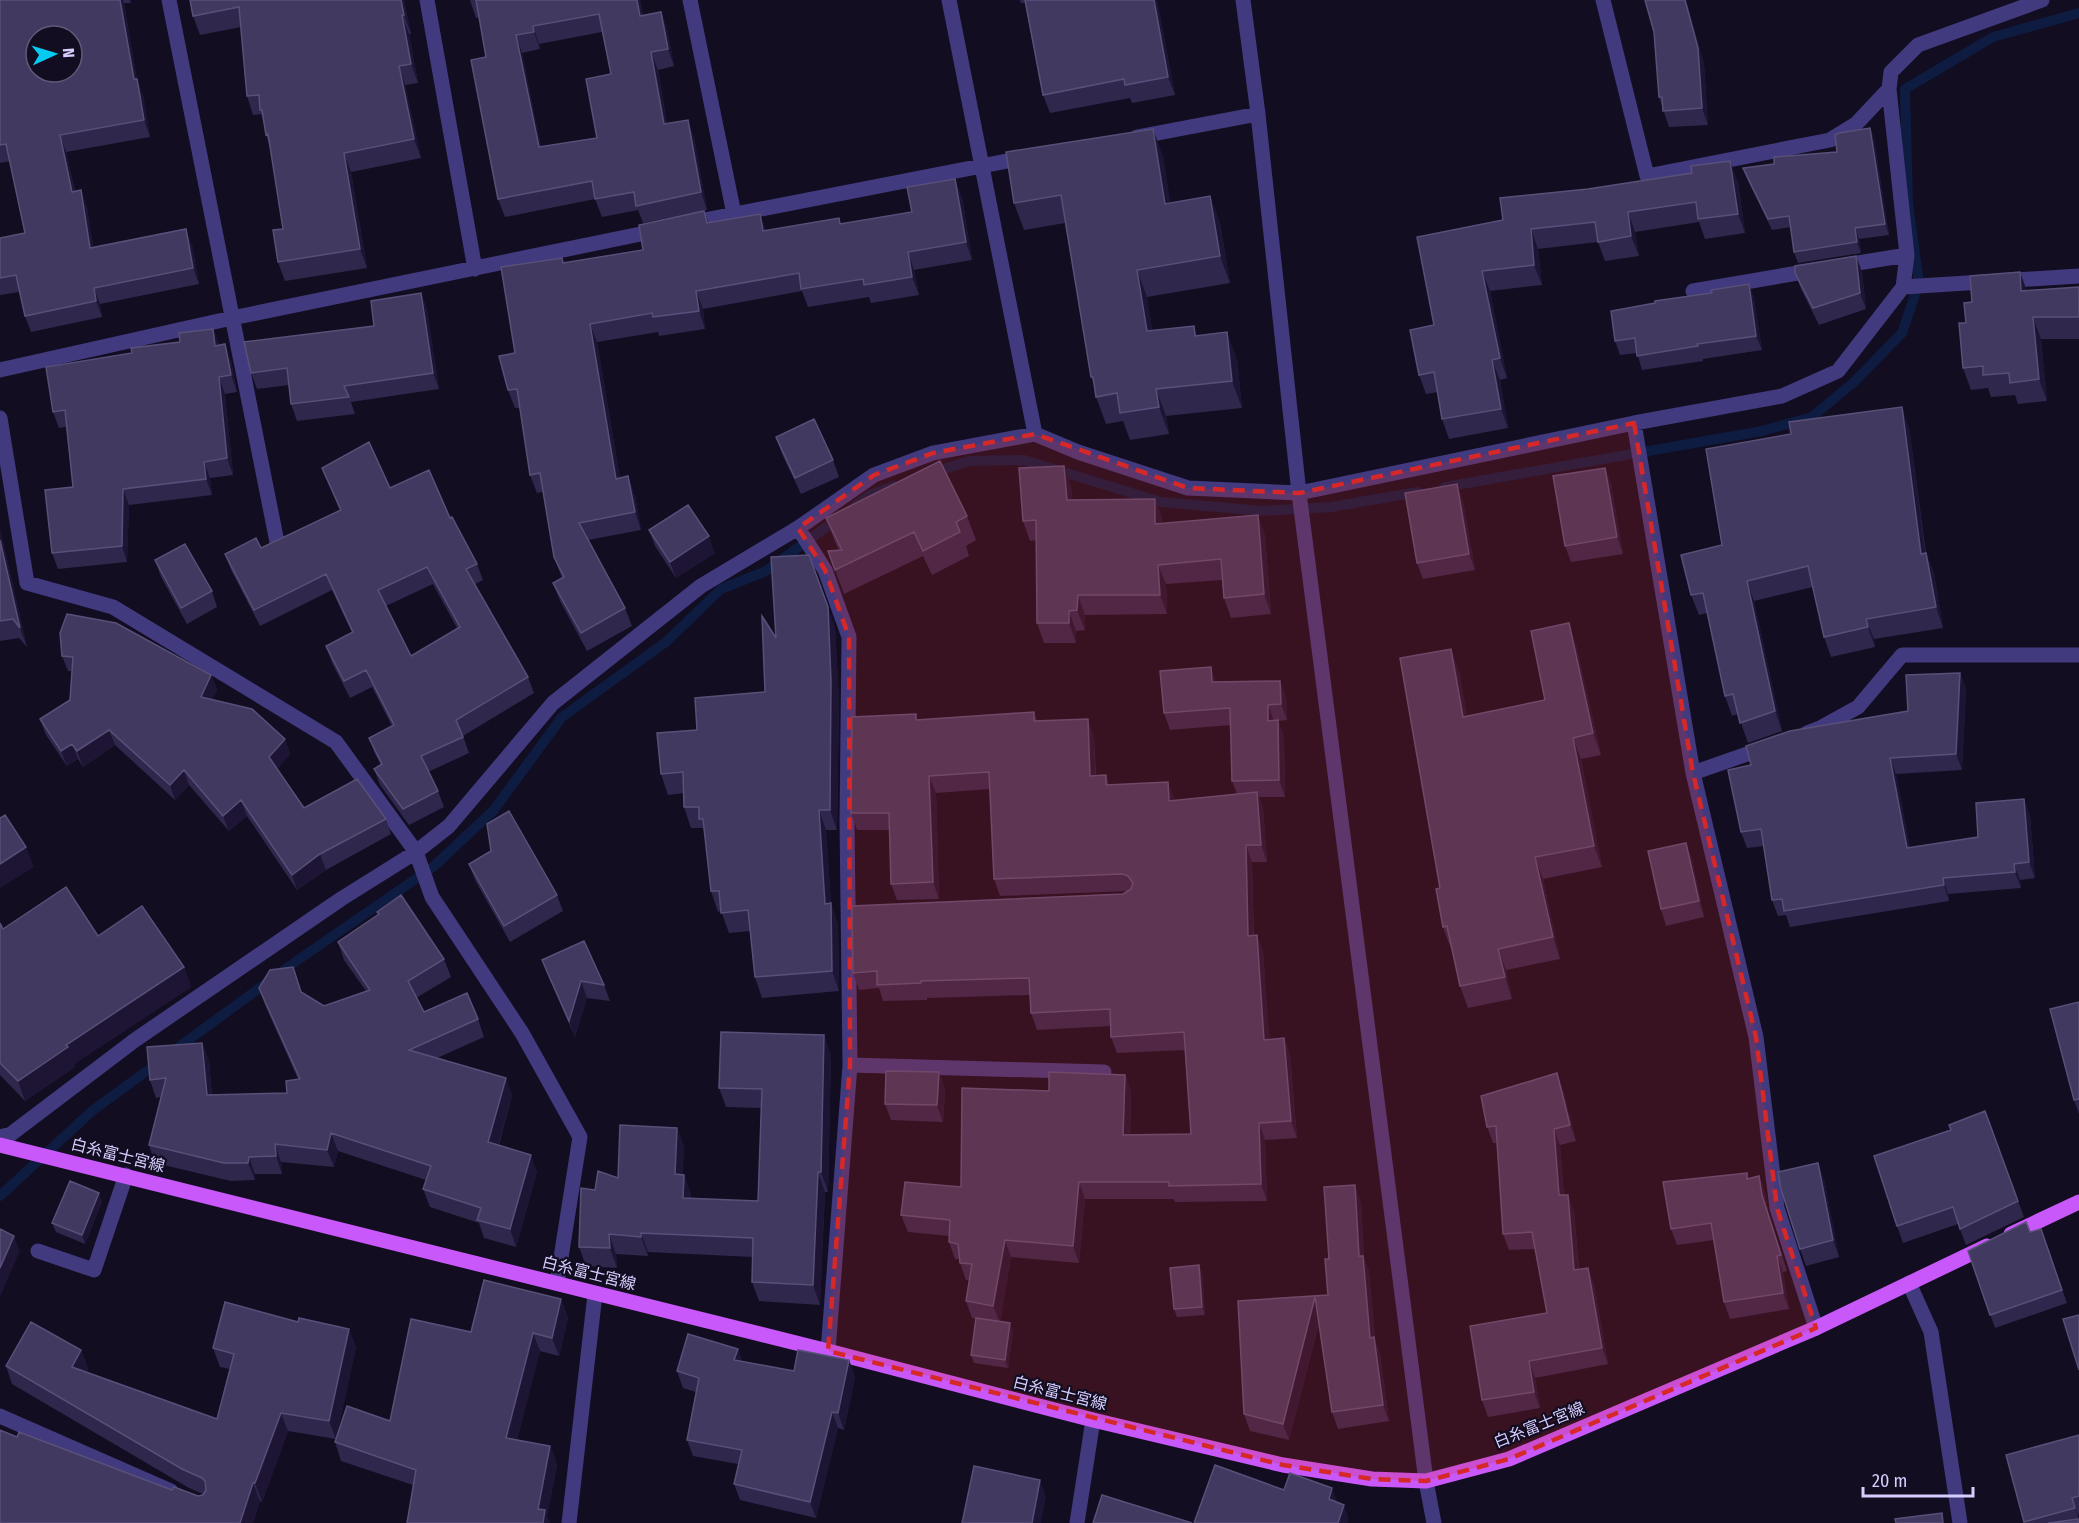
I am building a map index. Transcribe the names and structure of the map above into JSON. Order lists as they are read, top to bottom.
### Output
{
  "streets": {
    "main road": ["白糸富士宮線"]
  },
  "scale_bar": "20 m",
  "north": "right"
}
